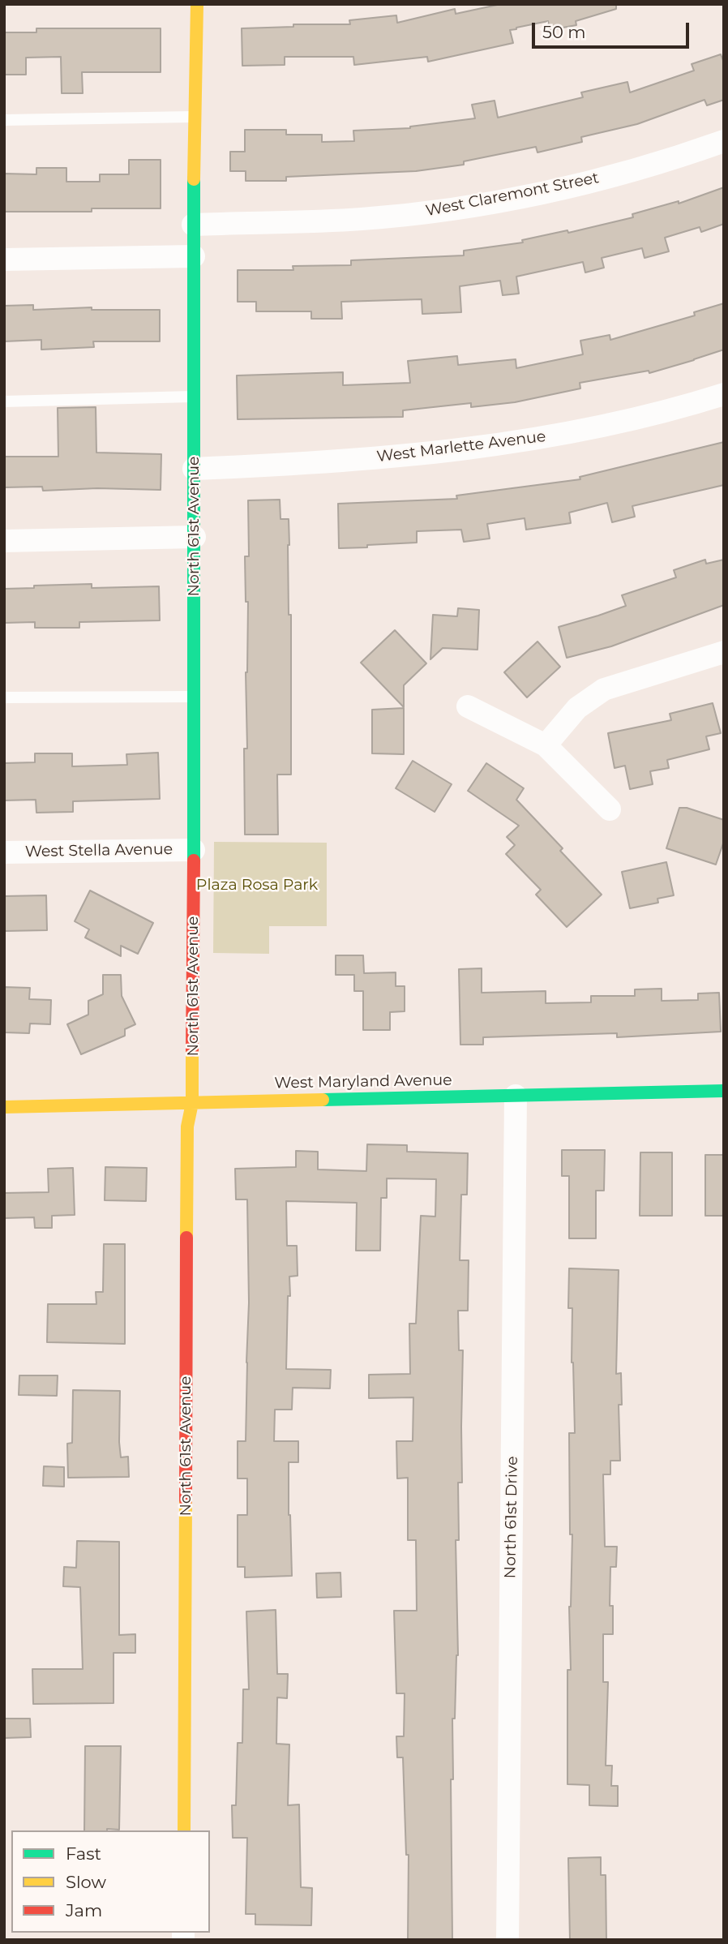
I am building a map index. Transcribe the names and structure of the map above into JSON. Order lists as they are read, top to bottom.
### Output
{
  "streets": {
    "street": [
      "West Claremont Street",
      "West Marlette Avenue",
      "North 61st Avenue",
      "West Stella Avenue",
      "West Maryland Avenue",
      "North 61st Drive"
    ]
  },
  "crossings": [
    ["West Claremont Street", "North 61st Avenue"],
    ["West Marlette Avenue", "North 61st Avenue"],
    ["North 61st Avenue", "West Stella Avenue"],
    ["North 61st Avenue", "West Maryland Avenue"],
    ["West Maryland Avenue", "North 61st Drive"]
  ],
  "parks": ["Plaza Rosa Park"],
  "legend": ["Fast", "Slow", "Jam"],
  "scale_bar": "50 m"
}
